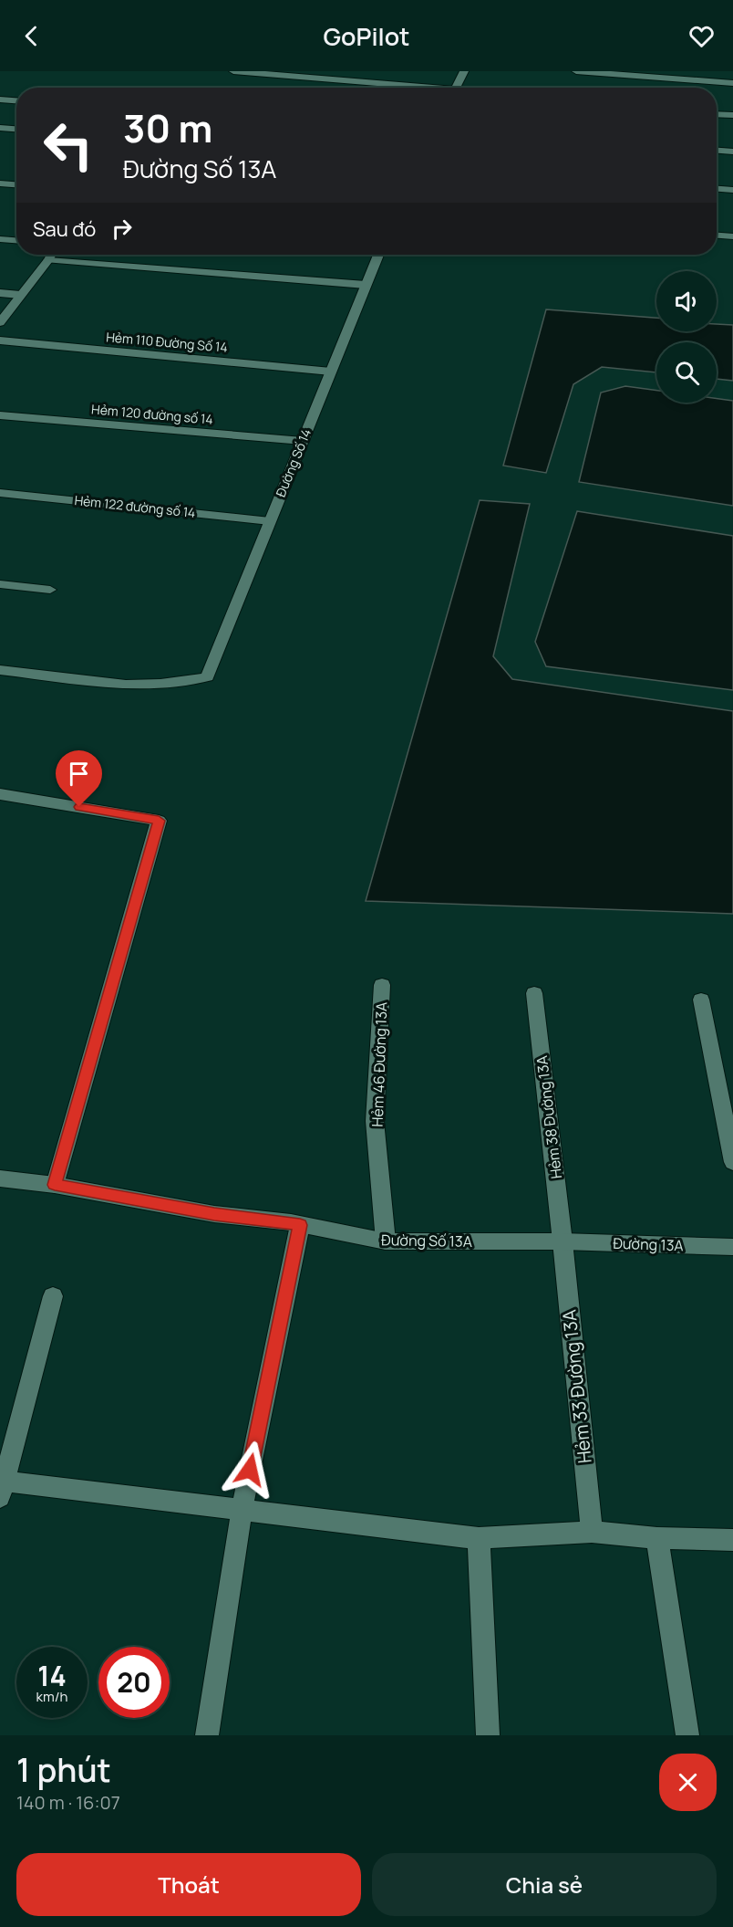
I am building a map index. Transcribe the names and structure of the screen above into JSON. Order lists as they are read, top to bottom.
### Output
{
  "streets": {
    "street": [
      "Hẻm 110 Đường Số 14",
      "Hẻm 120 đường số 14",
      "Đường Số 14",
      "Hẻm 122 đường số 14",
      "Hẻm 46 Đường 13A",
      "Hẻm 38 Đường 13A",
      "Đường Số 13A",
      "Đường 13A",
      "Hẻm 33 Đường 13A"
    ]
  },
  "crossings": [
    ["Hẻm 110 Đường Số 14", "Đường Số 14"],
    ["Hẻm 120 đường số 14", "Đường Số 14"],
    ["Đường Số 14", "Hẻm 122 đường số 14"],
    ["Hẻm 46 Đường 13A", "Đường Số 13A"],
    ["Hẻm 38 Đường 13A", "Đường Số 13A"],
    ["Hẻm 38 Đường 13A", "Đường 13A"],
    ["Hẻm 38 Đường 13A", "Hẻm 33 Đường 13A"],
    ["Đường Số 13A", "Đường 13A"],
    ["Đường Số 13A", "Hẻm 33 Đường 13A"],
    ["Đường 13A", "Hẻm 33 Đường 13A"]
  ],
  "page": {
    "header": "GoPilot",
    "turn": ["30 m", "Đường Số 13A"],
    "then": "Sau đó",
    "speed": "14 km/h",
    "limit": "20",
    "heading": ["1 phút", "140 m · 16:07"],
    "buttons": ["Thoát", "Chia sẻ"]
  }
}
